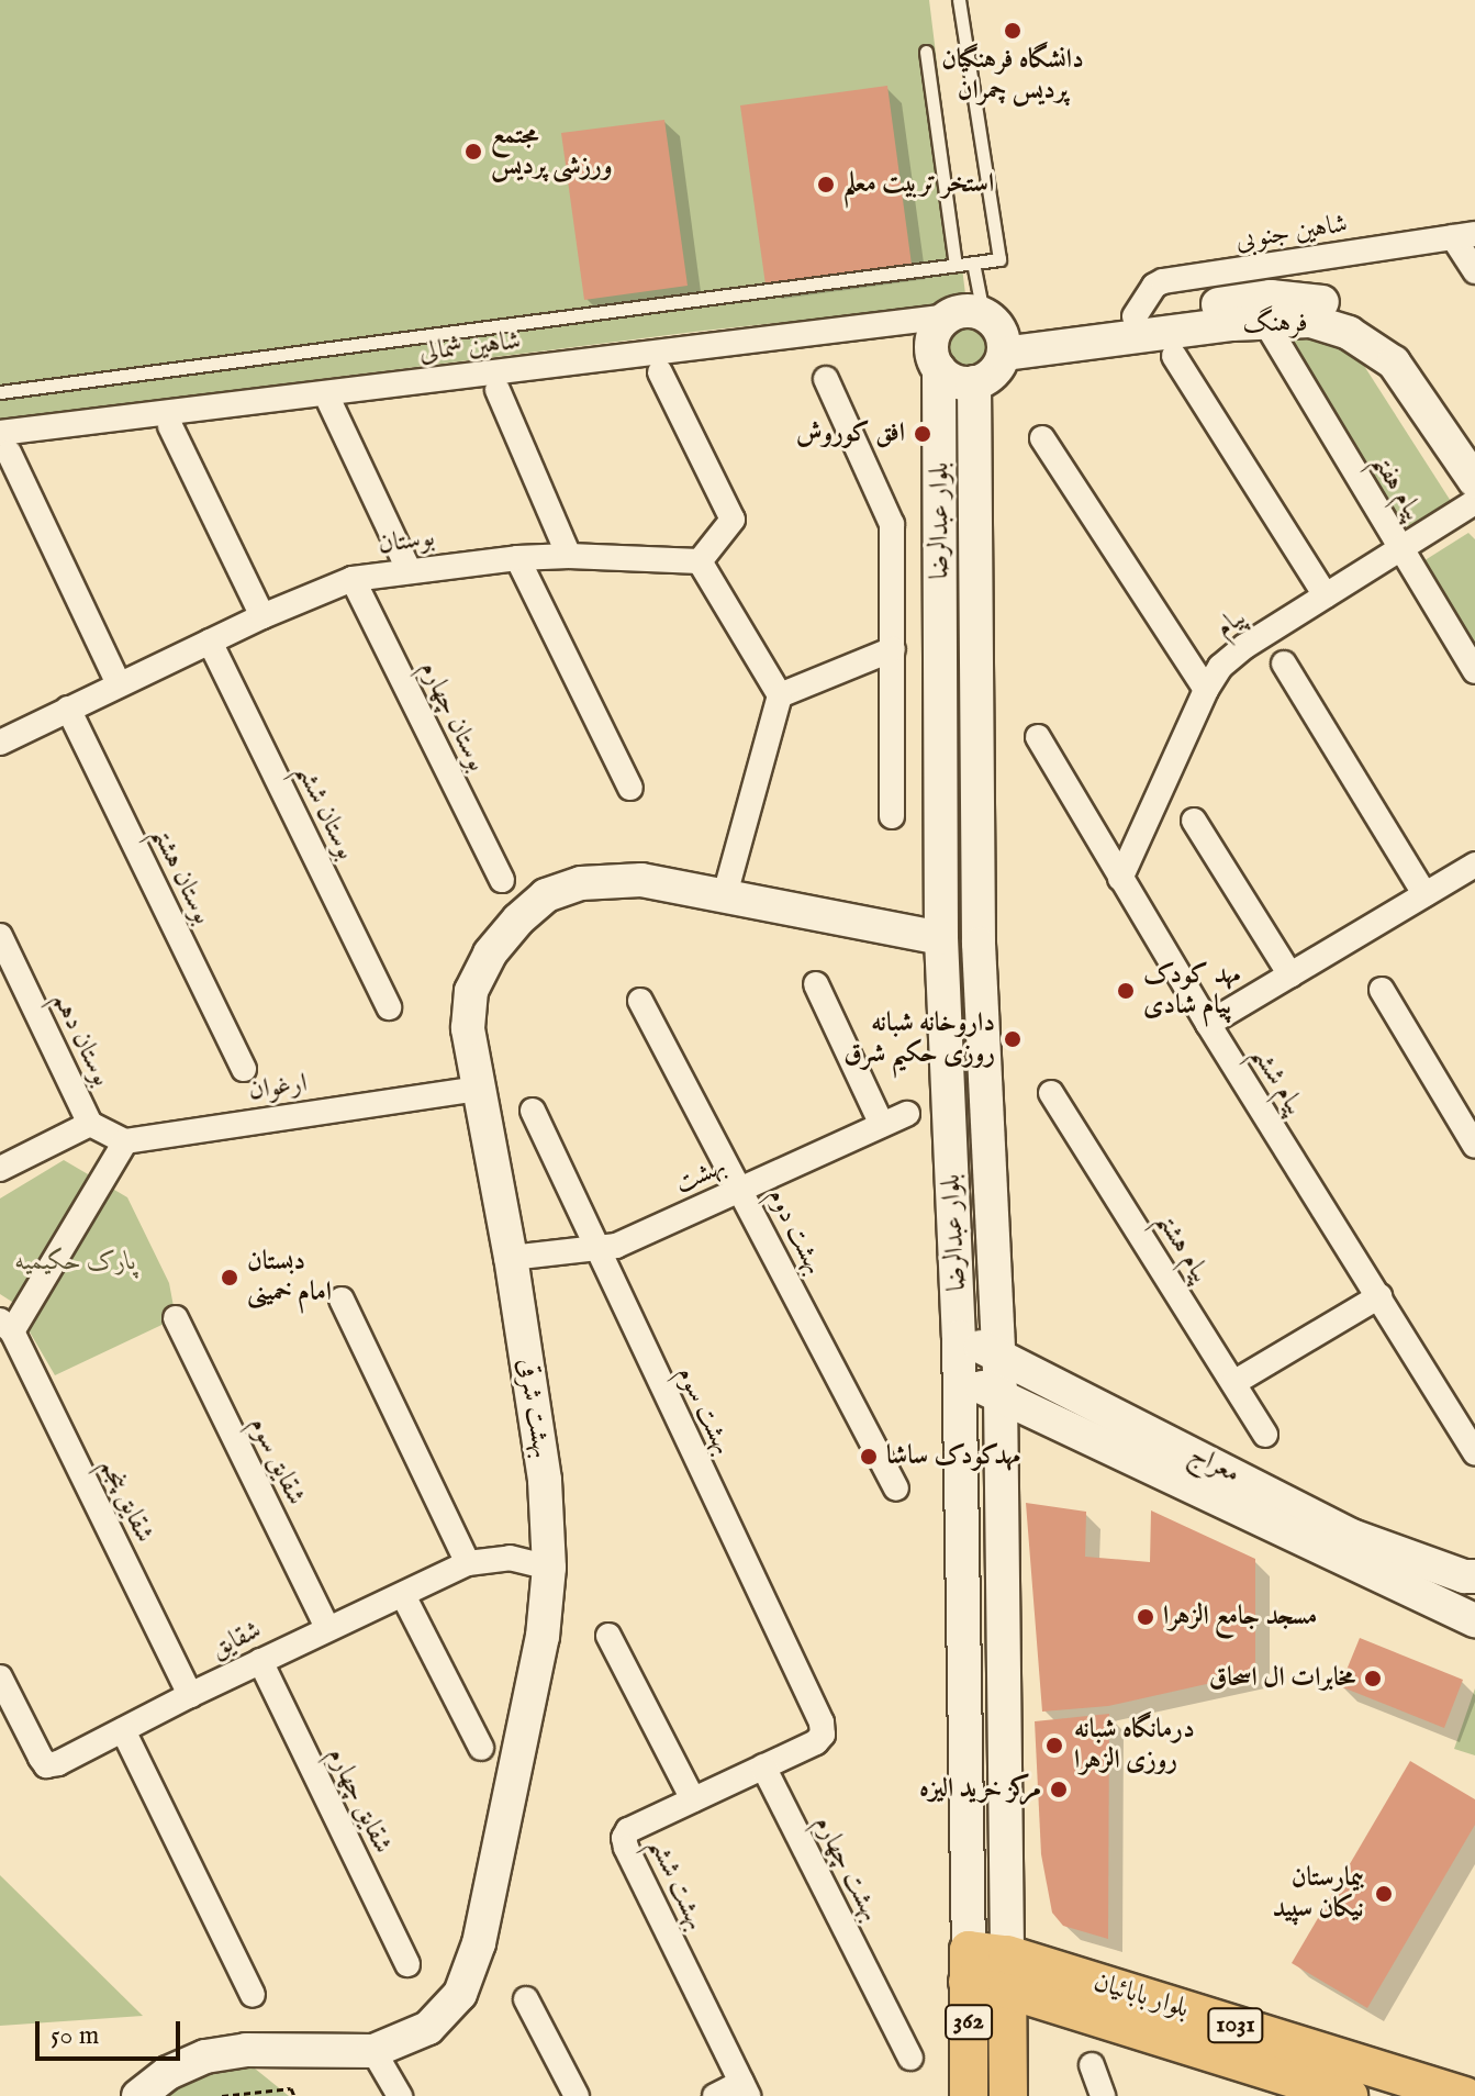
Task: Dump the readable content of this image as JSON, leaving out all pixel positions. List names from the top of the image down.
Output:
{
  "streets": {
    "main road": [
      "فرهنگ",
      "بلوار عبدالرضا",
      "بهشت شرقی",
      "معراج",
      "بلوار بابائیان",
      "362",
      "1031"
    ],
    "street": [
      "شاهین جنوبی",
      "شاهین شمالی",
      "پیام هفتم",
      "بوستان",
      "پیام",
      "بوستان چهارم",
      "بوستان ششم",
      "بوستان هشتم",
      "بوستان دهم",
      "پیام ششم",
      "ارغوان",
      "بهشت",
      "بهشت دوم",
      "پیام هشتم",
      "بهشت سوم",
      "شقایق سوم",
      "شقایق پنجم",
      "شقایق",
      "شقایق چهارم",
      "بهشت چهارم",
      "بهشت ششم"
    ]
  },
  "crossings": [
    ["شاهین جنوبی", "فرهنگ"],
    ["فرهنگ", "شاهین شمالی"],
    ["فرهنگ", "بلوار عبدالرضا"],
    ["شاهین شمالی", "بلوار عبدالرضا"],
    ["پیام هفتم", "پیام"],
    ["بلوار عبدالرضا", "بهشت شرقی"],
    ["بلوار عبدالرضا", "معراج"],
    ["بلوار عبدالرضا", "بلوار بابائیان"],
    ["بوستان", "بوستان چهارم"],
    ["بوستان", "بوستان ششم"],
    ["بوستان", "بوستان هشتم"],
    ["پیام", "پیام ششم"],
    ["ارغوان", "بهشت شرقی"],
    ["بهشت", "بهشت دوم"],
    ["بهشت", "بهشت شرقی"],
    ["بهشت", "بهشت سوم"],
    ["بهشت شرقی", "شقایق"],
    ["بهشت سوم", "بهشت چهارم"],
    ["بهشت سوم", "بهشت ششم"],
    ["شقایق سوم", "شقایق"],
    ["شقایق پنجم", "شقایق"],
    ["شقایق", "شقایق چهارم"],
    ["بهشت چهارم", "بهشت ششم"]
  ],
  "parks": ["پارک حکیمیه"],
  "places": [
    "دانشگاه فرهنگیان پردیس چمران",
    "مجتمع ورزشی پردیس",
    "استخر تربیت معلم",
    "افق کوروش",
    "مهد کودک پیام شادی",
    "داروخانه شبانه روزی حکیم شرق",
    "دبستان امام خمینی",
    "مهدکودک ساشا",
    "مسجد جامع الزهرا",
    "مخابرات ال اسحاق",
    "درمانگاه شبانه روزی الزهرا",
    "مرکز خرید الیزه",
    "بیمارستان نیکان سپید"
  ],
  "scale_bar": "50 m"
}
